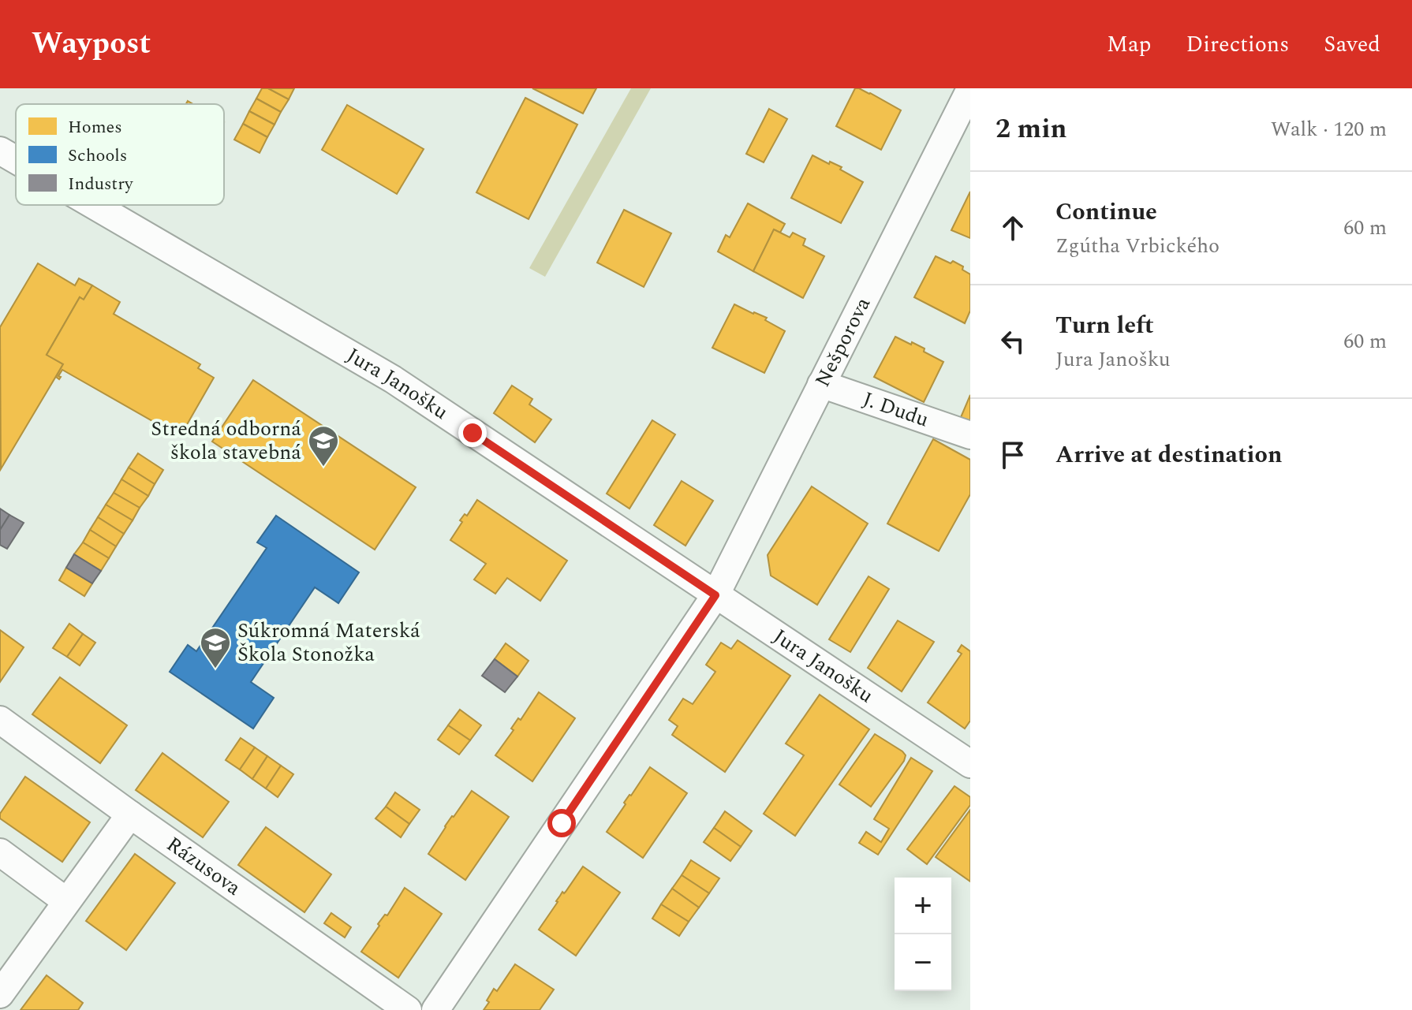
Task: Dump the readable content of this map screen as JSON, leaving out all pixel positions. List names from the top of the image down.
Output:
{
  "streets": {
    "street": [
      "Nešporova",
      "Jura Janošku",
      "J. Dudu",
      "Rázusova"
    ]
  },
  "crossings": [
    ["Nešporova", "Jura Janošku"],
    ["Nešporova", "J. Dudu"]
  ],
  "places": {
    "school or university": ["Stredná odborná škola stavebná", "Súkromná Materská Škola Stonožka"]
  },
  "legend": ["Homes", "Schools", "Industry"],
  "page": {
    "header": "Waypost",
    "nav": ["Map", "Directions", "Saved"],
    "heading": ["2 min", "Walk · 120 m"],
    "list": [
      ["Continue", "Zgútha Vrbického", "60 m"],
      ["Turn left", "Jura Janošku", "60 m"],
      "Arrive at destination"
    ],
    "map_buttons": ["+", "−"]
  }
}
